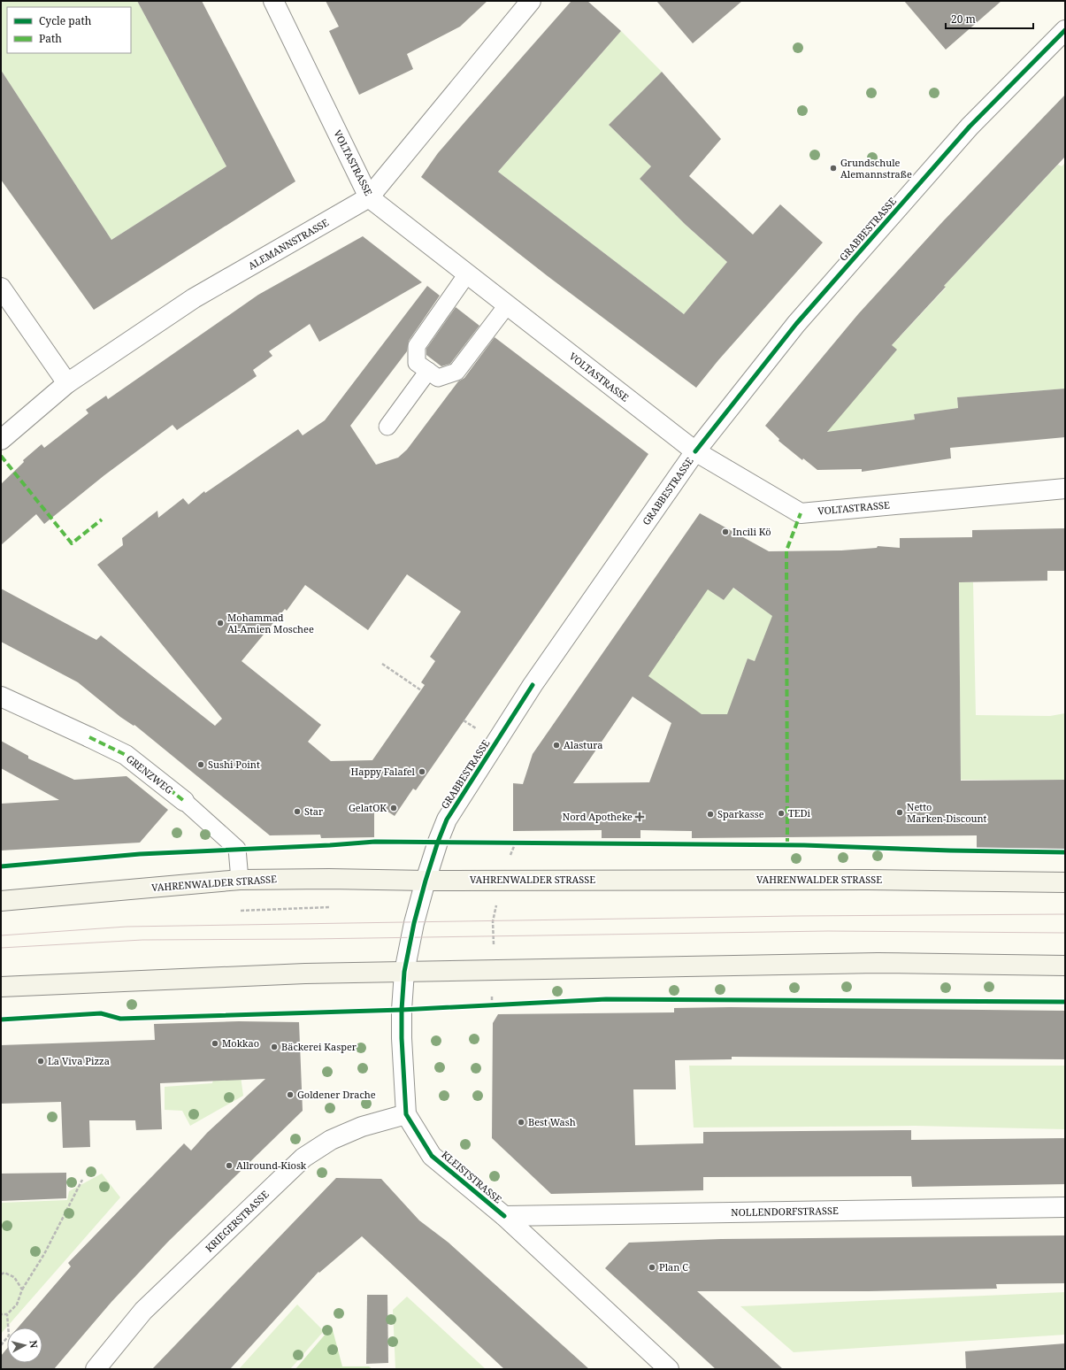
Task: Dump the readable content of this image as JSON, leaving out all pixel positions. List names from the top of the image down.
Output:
{
  "streets": {
    "main road": ["VAHRENWALDER STRASSE"],
    "street": [
      "VOLTASTRASSE",
      "GRABBESTRASSE",
      "ALEMANNSTRASSE",
      "GRENZWEG",
      "KLEISTSTRASSE",
      "NOLLENDORFSTRASSE",
      "KRIEGERSTRASSE"
    ]
  },
  "crossings": [
    ["VOLTASTRASSE", "GRABBESTRASSE"],
    ["VOLTASTRASSE", "ALEMANNSTRASSE"],
    ["GRABBESTRASSE", "VAHRENWALDER STRASSE"],
    ["GRABBESTRASSE", "KLEISTSTRASSE"],
    ["GRABBESTRASSE", "KRIEGERSTRASSE"],
    ["GRENZWEG", "VAHRENWALDER STRASSE"],
    ["KLEISTSTRASSE", "NOLLENDORFSTRASSE"],
    ["KLEISTSTRASSE", "KRIEGERSTRASSE"]
  ],
  "places": {
    "other": [
      "Grundschule Alemannstraße",
      "Incili Kö",
      "Mohammad Al-Amien Moschee",
      "Alastura",
      "Sushi Point",
      "Happy Falafel",
      "GelatOK",
      "Star",
      "Netto Marken-Discount",
      "TEDi",
      "Sparkasse",
      "Mokkao",
      "Bäckerei Kasper",
      "La Viva Pizza",
      "Goldener Drache",
      "Best Wash",
      "Allround-Kiosk",
      "Plan C"
    ],
    "health": ["Nord Apotheke"]
  },
  "legend": ["Cycle path", "Path"],
  "scale_bar": "20 m",
  "north": "right"
}
